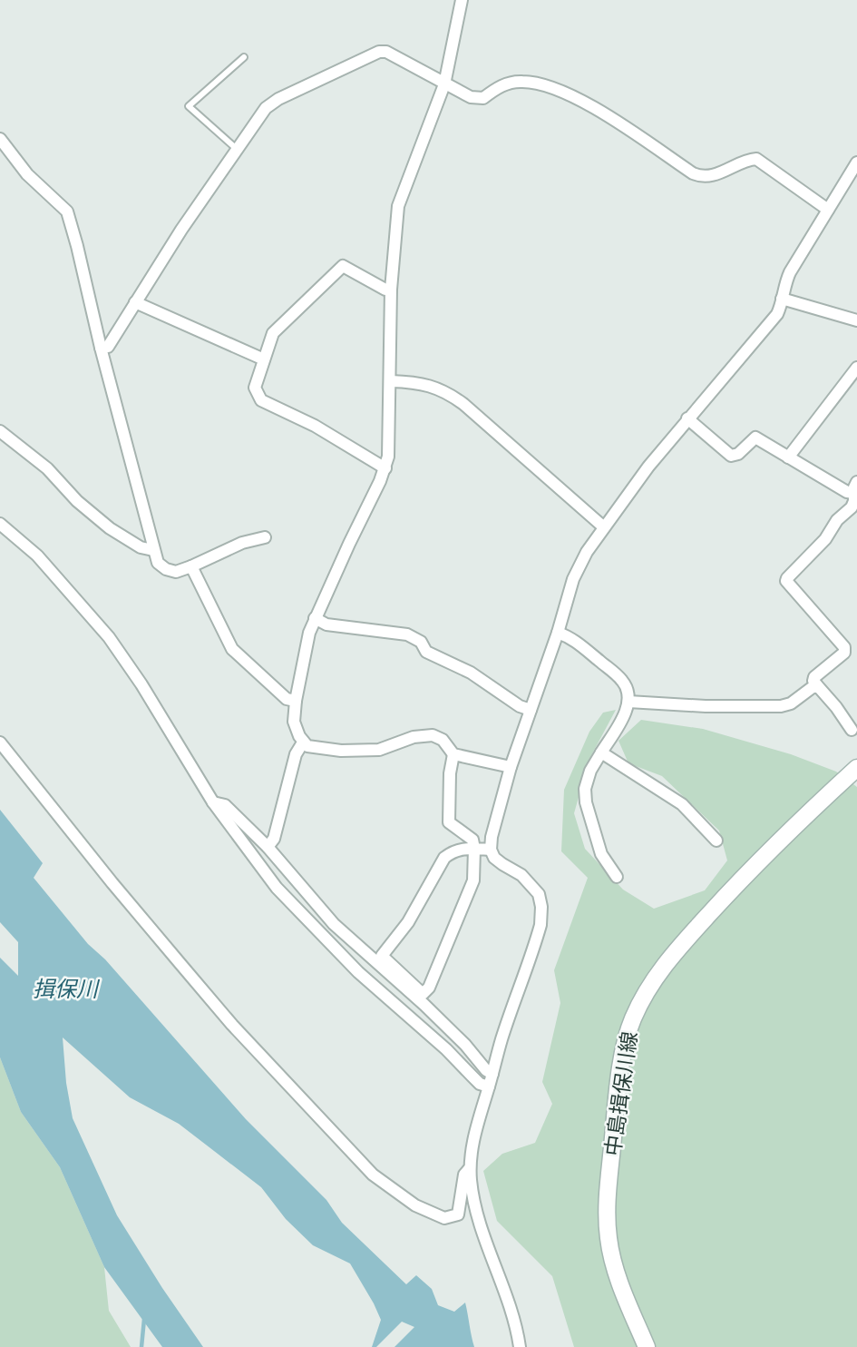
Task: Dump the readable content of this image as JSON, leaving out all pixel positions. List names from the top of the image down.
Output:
{
  "streets": {
    "main road": ["中島揖保川線"]
  },
  "water": ["揖保川"]
}
